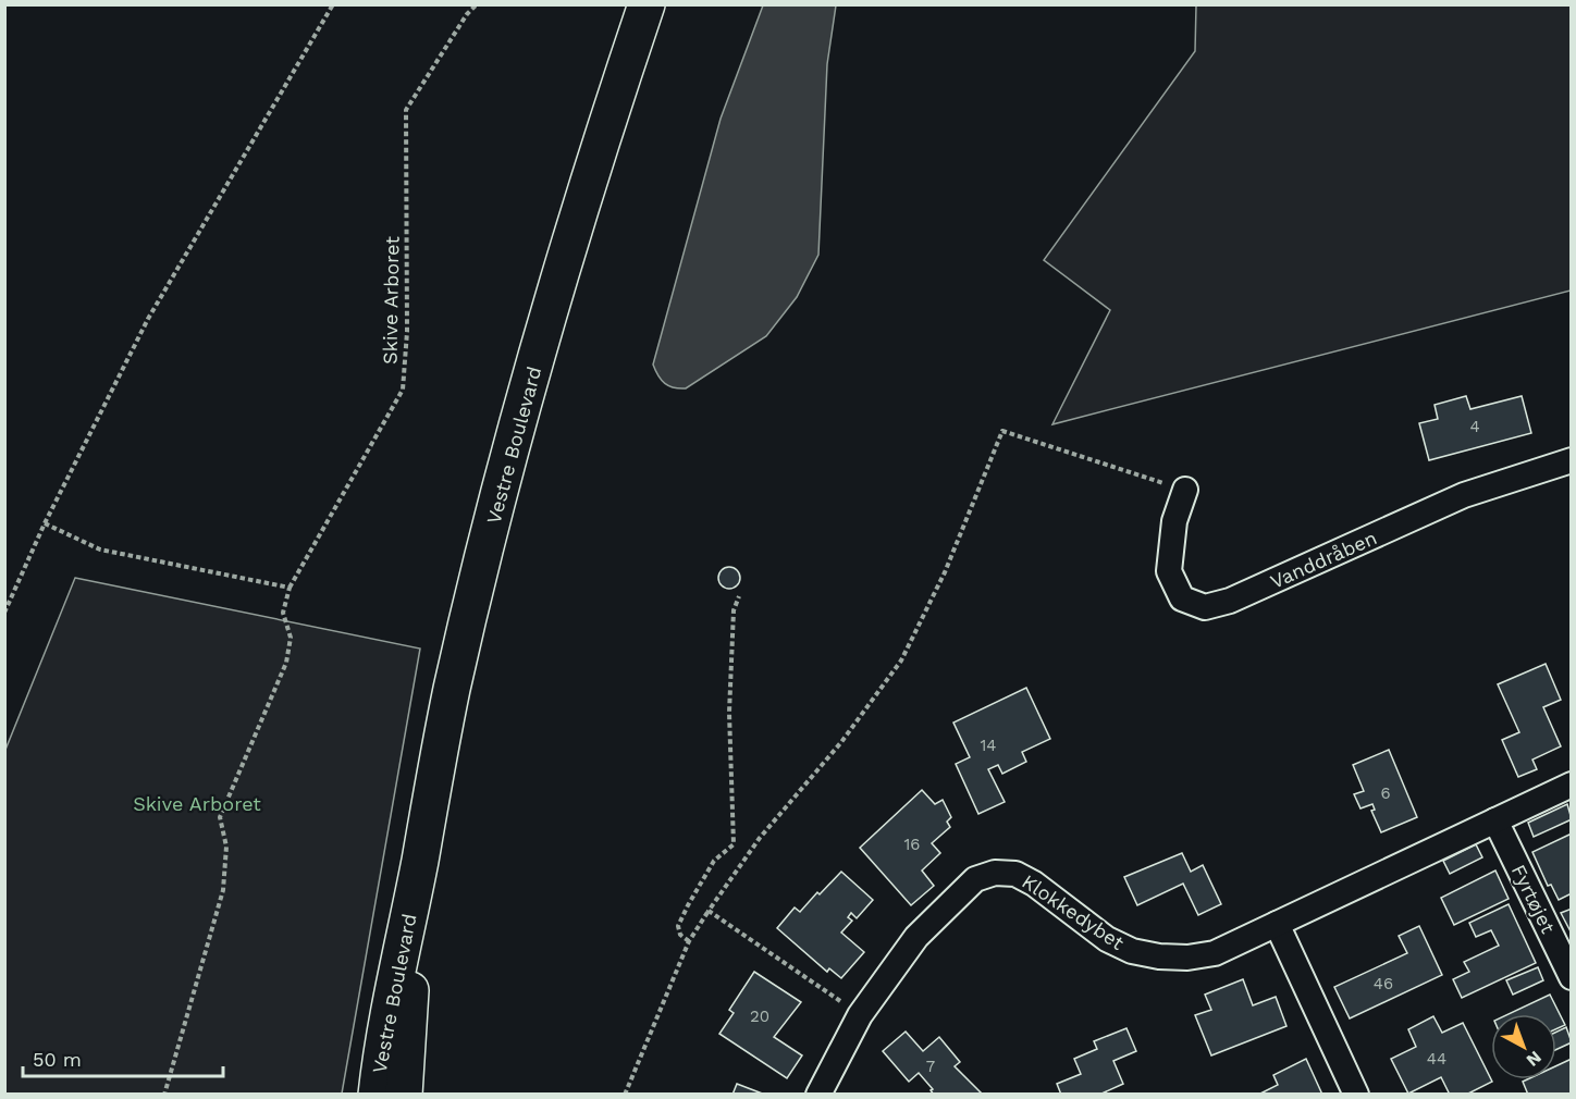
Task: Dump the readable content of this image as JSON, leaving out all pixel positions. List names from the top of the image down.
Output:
{
  "streets": {
    "main road": ["Vestre Boulevard"],
    "street": ["Vanddråben", "Fyrtøjet", "Klokkedybet"],
    "path": ["Skive Arboret"]
  },
  "crossings": [
    ["Fyrtøjet", "Klokkedybet"]
  ],
  "parks": ["Skive Arboret"],
  "house_numbers": [
    "4",
    "14",
    "6",
    "16",
    "46",
    "20",
    "44",
    "7"
  ],
  "scale_bar": "50 m",
  "north": "bottom right"
}
